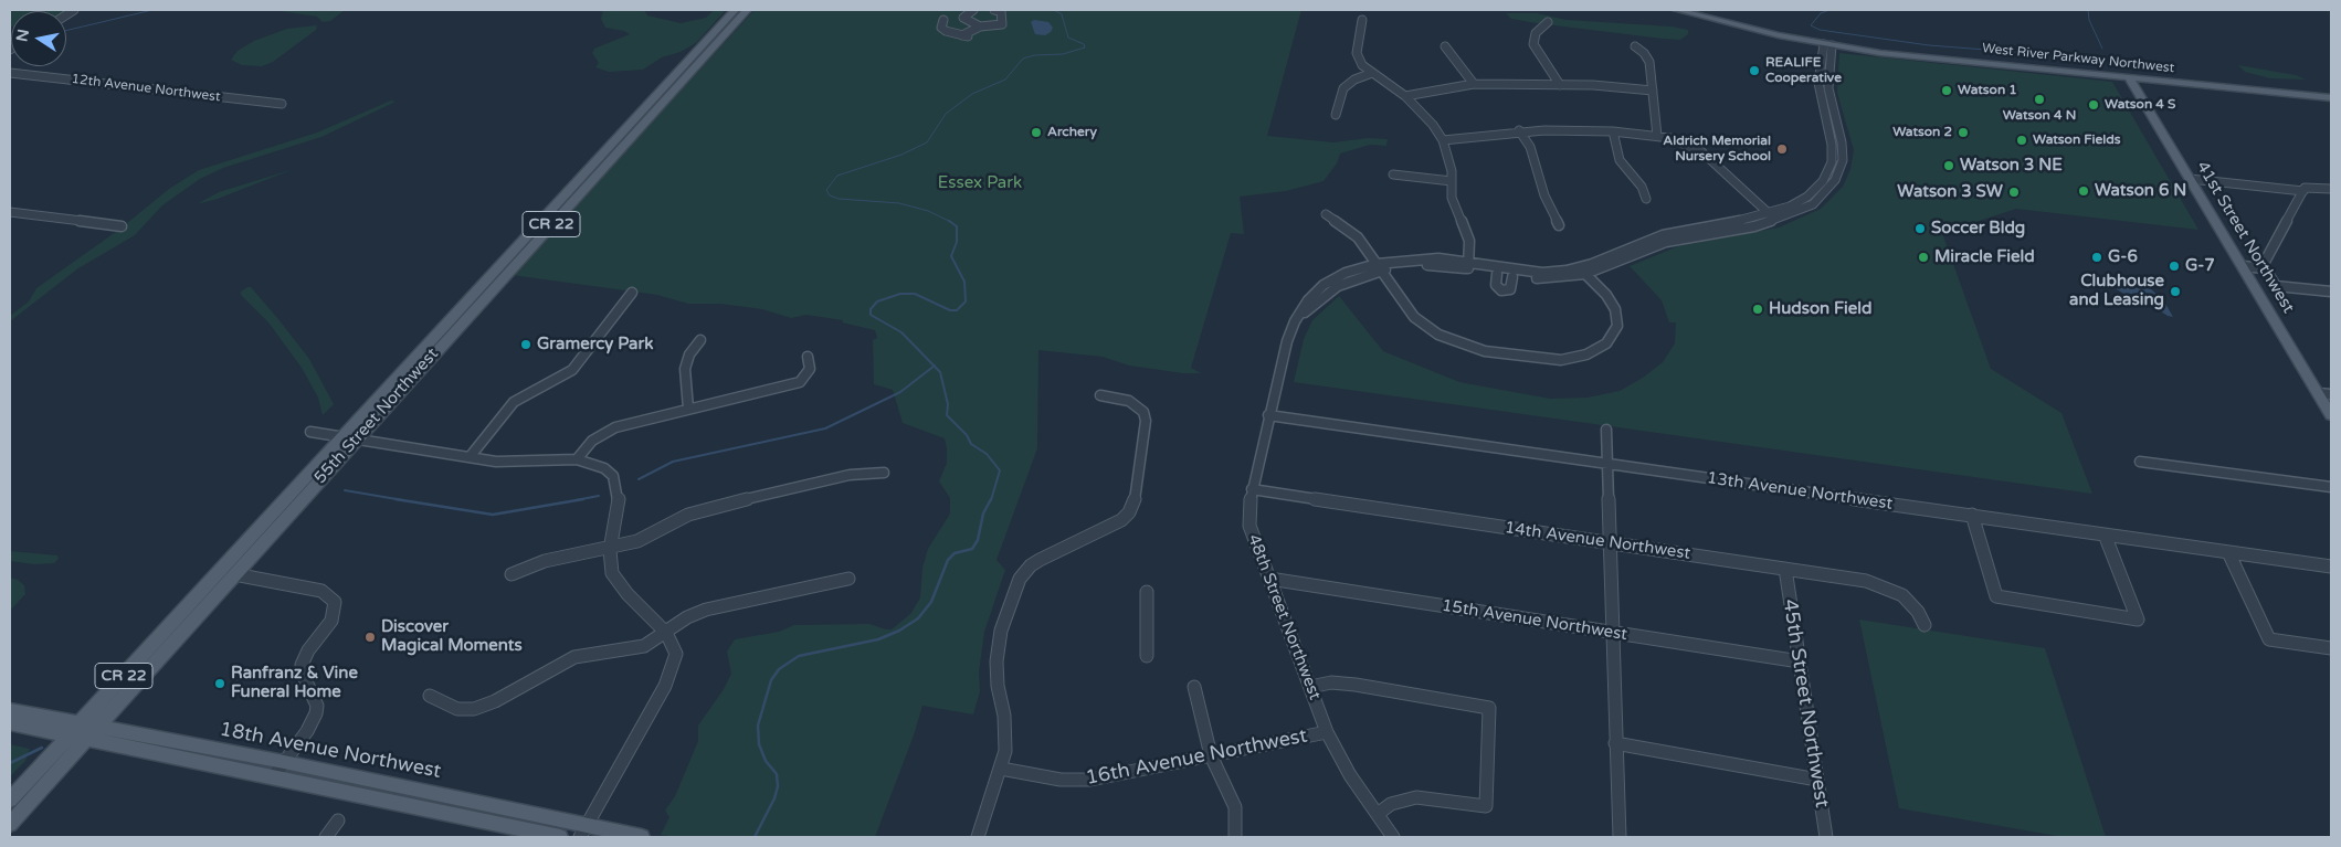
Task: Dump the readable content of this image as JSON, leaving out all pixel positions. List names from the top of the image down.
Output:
{
  "streets": {
    "main road": [
      "West River Parkway Northwest",
      "CR 22",
      "41st Street Northwest",
      "55th Street Northwest",
      "18th Avenue Northwest"
    ],
    "street": [
      "12th Avenue Northwest",
      "13th Avenue Northwest",
      "14th Avenue Northwest",
      "48th Street Northwest",
      "15th Avenue Northwest",
      "45th Street Northwest",
      "16th Avenue Northwest"
    ]
  },
  "crossings": [
    ["West River Parkway Northwest", "41st Street Northwest"],
    ["55th Street Northwest", "18th Avenue Northwest"],
    ["13th Avenue Northwest", "48th Street Northwest"],
    ["14th Avenue Northwest", "48th Street Northwest"],
    ["14th Avenue Northwest", "45th Street Northwest"],
    ["48th Street Northwest", "15th Avenue Northwest"],
    ["48th Street Northwest", "16th Avenue Northwest"],
    ["15th Avenue Northwest", "45th Street Northwest"]
  ],
  "parks": ["Essex Park"],
  "places": [
    "REALIFE Cooperative",
    "Watson 1",
    "Watson 4 N",
    "Watson 4 S",
    "Archery",
    "Watson 2",
    "Watson Fields",
    "Aldrich Memorial Nursery School",
    "Watson 3 NE",
    "Watson 6 N",
    "Watson 3 SW",
    "Soccer Bldg",
    "Miracle Field",
    "G-6",
    "G-7",
    "Clubhouse and Leasing",
    "Hudson Field",
    "Gramercy Park",
    "Discover Magical Moments",
    "Ranfranz & Vine Funeral Home"
  ],
  "north": "left"
}
